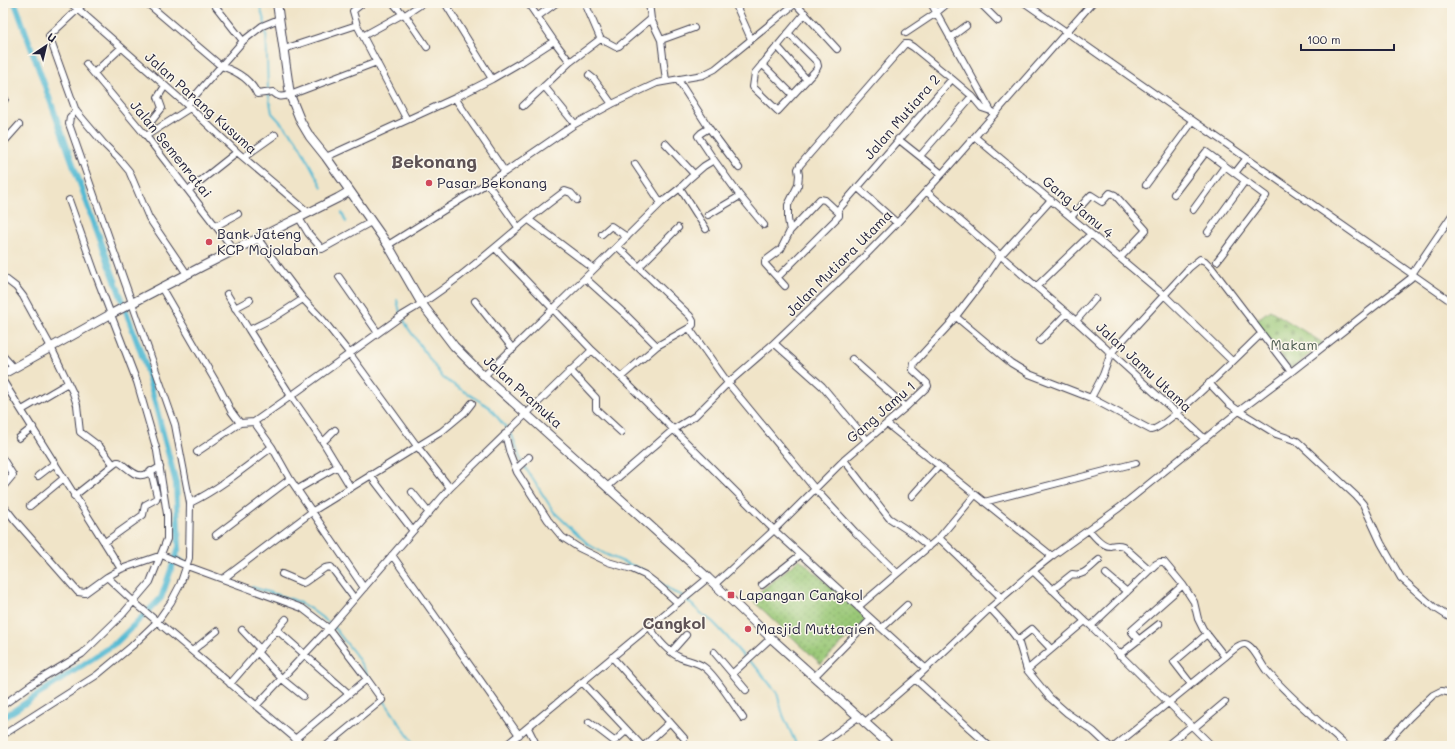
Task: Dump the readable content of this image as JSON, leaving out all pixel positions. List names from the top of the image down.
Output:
{
  "streets": {
    "main road": ["Jalan Pramuka"],
    "street": [
      "Jalan Parang Kusuma",
      "Jalan Mutiara 2",
      "Jalan Semenratai",
      "Gang Jamu 4",
      "Jalan Mutiara Utama",
      "Jalan Jamu Utama",
      "Gang Jamu 1"
    ]
  },
  "crossings": [
    ["Jalan Mutiara 2", "Jalan Mutiara Utama"],
    ["Gang Jamu 4", "Jalan Mutiara Utama"],
    ["Gang Jamu 4", "Gang Jamu 1"],
    ["Jalan Mutiara Utama", "Jalan Jamu Utama"],
    ["Jalan Mutiara Utama", "Jalan Pramuka"],
    ["Jalan Jamu Utama", "Gang Jamu 1"],
    ["Jalan Pramuka", "Gang Jamu 1"]
  ],
  "districts": ["Bekonang", "Cangkol"],
  "parks": ["Makam"],
  "places": {
    "other": ["Pasar Bekonang", "Bank Jateng KCP Mojolaban", "Masjid Muttaqien"],
    "transit": ["Lapangan Cangkol"]
  },
  "scale_bar": "100 m",
  "north": "top right"
}
